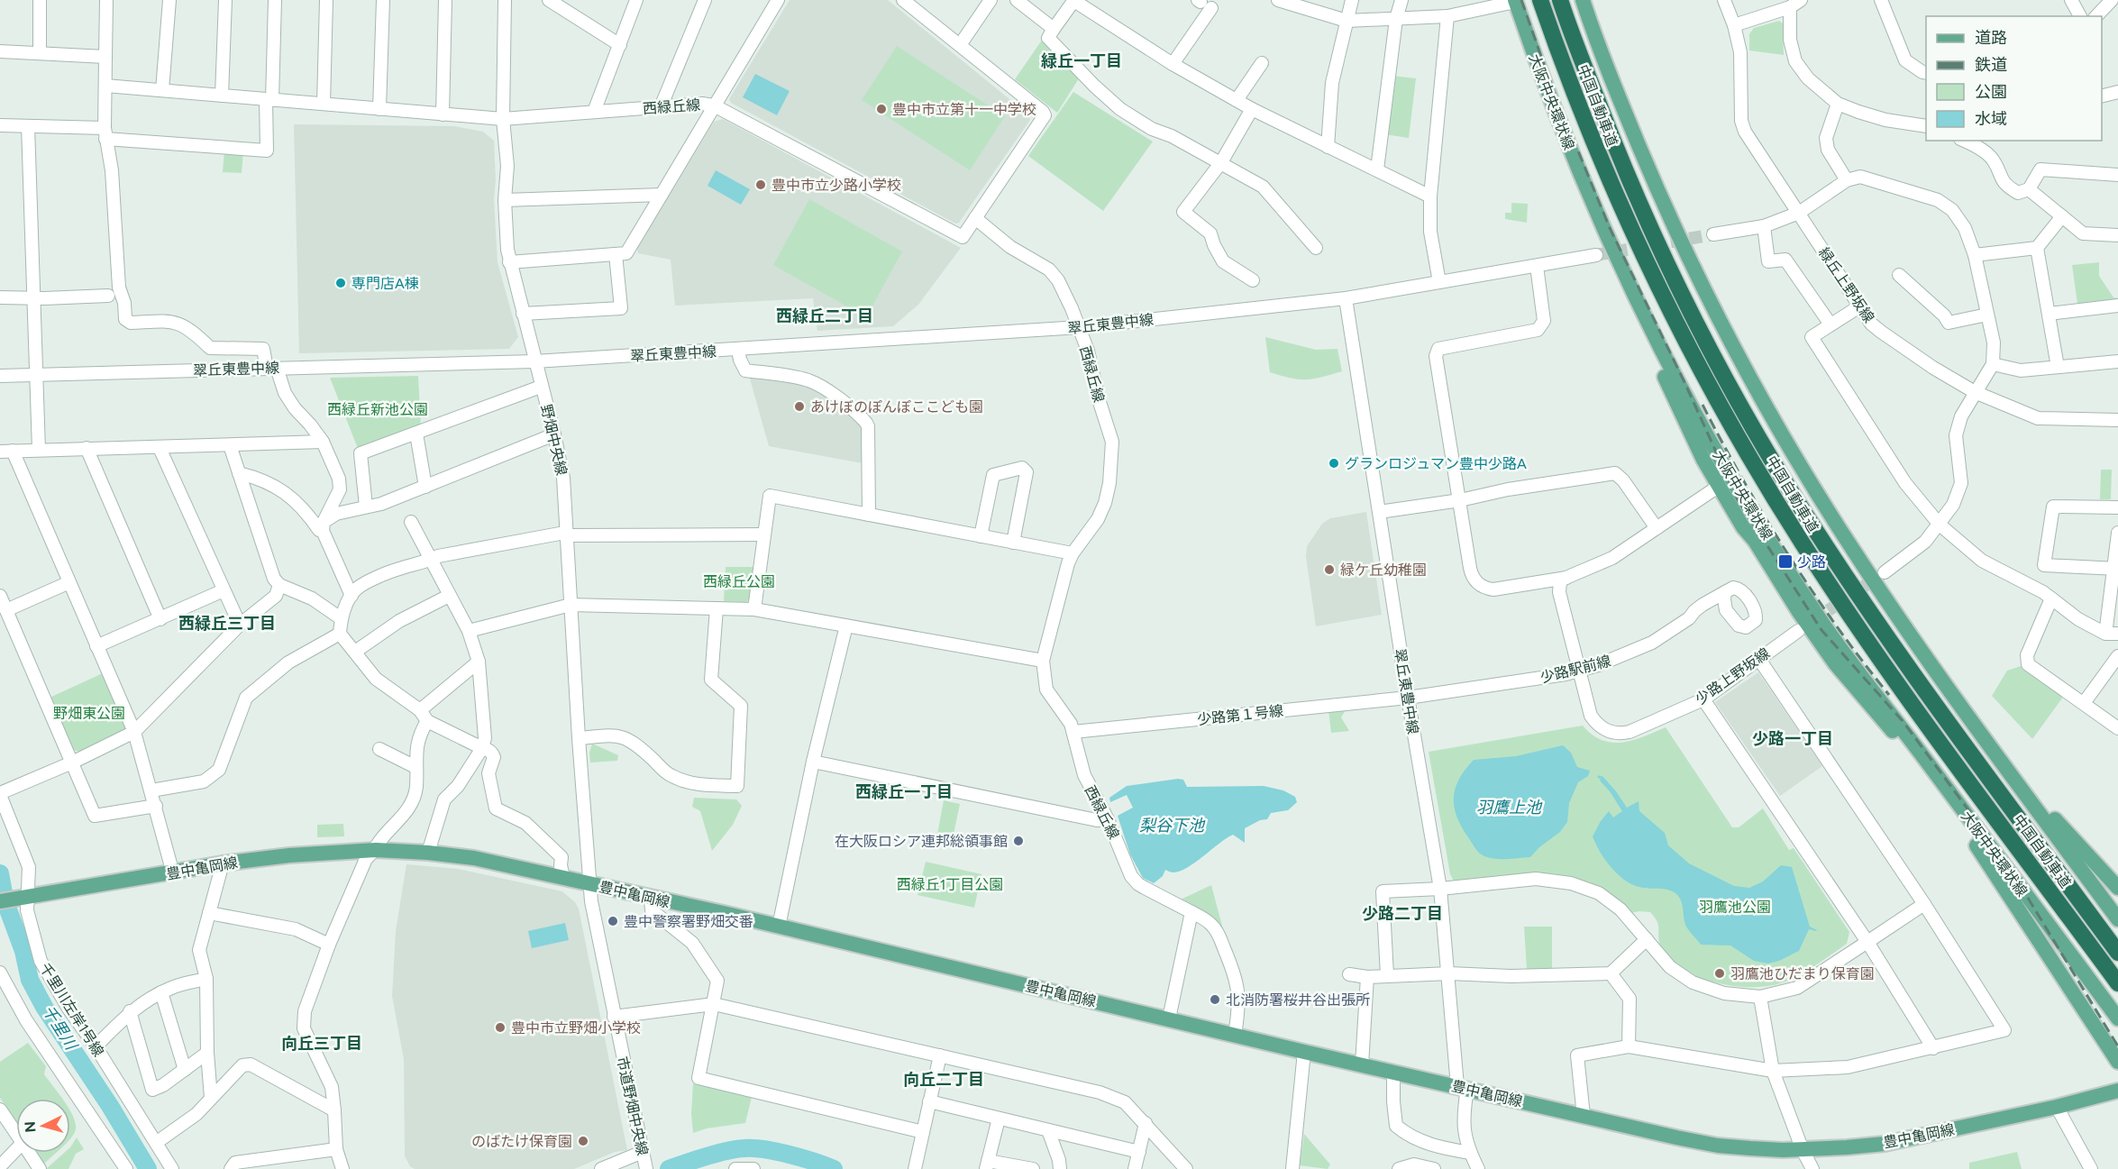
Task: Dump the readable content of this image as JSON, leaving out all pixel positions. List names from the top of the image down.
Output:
{
  "streets": {
    "highway": ["中国自動車道"],
    "main road": ["大阪中央環状線", "豊中亀岡線"],
    "street": [
      "西緑丘線",
      "緑丘上野坂線",
      "翠丘東豊中線",
      "野畑中央線",
      "少路駅前線",
      "少路上野坂線",
      "少路第１号線",
      "千里川左岸1号線",
      "市道野畑中央線"
    ]
  },
  "crossings": [
    ["西緑丘線", "翠丘東豊中線"],
    ["西緑丘線", "野畑中央線"],
    ["西緑丘線", "少路第１号線"],
    ["西緑丘線", "豊中亀岡線"],
    ["翠丘東豊中線", "野畑中央線"],
    ["翠丘東豊中線", "少路駅前線"],
    ["翠丘東豊中線", "少路第１号線"],
    ["翠丘東豊中線", "豊中亀岡線"],
    ["野畑中央線", "豊中亀岡線"],
    ["野畑中央線", "市道野畑中央線"],
    ["少路駅前線", "少路上野坂線"],
    ["少路駅前線", "少路第１号線"],
    ["豊中亀岡線", "千里川左岸1号線"],
    ["豊中亀岡線", "市道野畑中央線"]
  ],
  "districts": [
    "緑丘一丁目",
    "西緑丘二丁目",
    "西緑丘三丁目",
    "少路一丁目",
    "西緑丘一丁目",
    "少路二丁目",
    "向丘三丁目",
    "向丘二丁目"
  ],
  "water": ["羽鷹上池", "梨谷下池", "千里川"],
  "parks": [
    "西緑丘新池公園",
    "西緑丘公園",
    "野畑東公園",
    "西緑丘1丁目公園",
    "羽鷹池公園"
  ],
  "places": {
    "other": [
      "豊中市立第十一中学校",
      "豊中市立少路小学校",
      "専門店A棟",
      "あけぼのぽんぽここども園",
      "グランロジュマン豊中少路A",
      "緑ケ丘幼稚園",
      "在大阪ロシア連邦総領事館",
      "豊中警察署野畑交番",
      "羽鷹池ひだまり保育園",
      "北消防署桜井谷出張所",
      "豊中市立野畑小学校",
      "のばたけ保育園"
    ],
    "transit": ["少路"]
  },
  "legend": [
    "道路",
    "鉄道",
    "公園",
    "水域"
  ],
  "north": "left"
}
